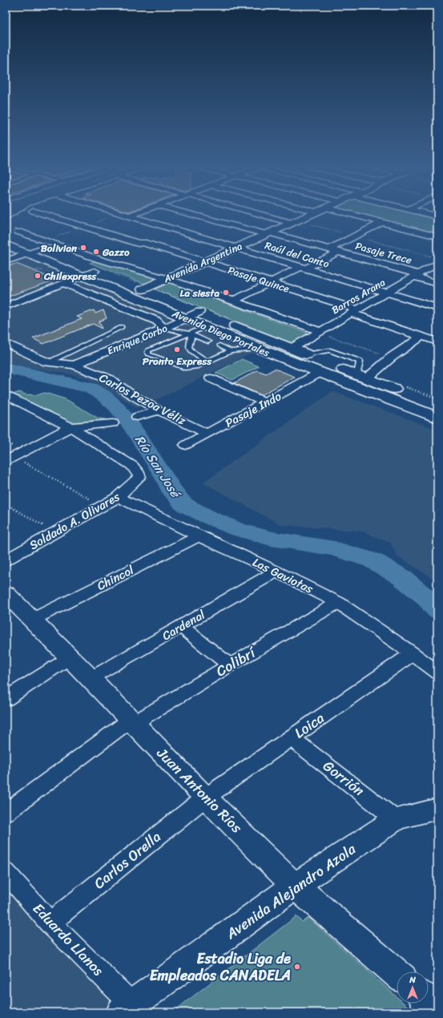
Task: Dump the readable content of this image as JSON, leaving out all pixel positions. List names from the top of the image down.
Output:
{
  "streets": {
    "main road": ["Avenida Diego Portales", "Juan Antonio Ríos", "Avenida Alejandro Azola"],
    "street": [
      "Pasaje Trece",
      "Raúl del Canto",
      "Avenida Argentina",
      "Pasaje Quince",
      "Barros Arana",
      "Enrique Corbo",
      "Carlos Pezoa Véliz",
      "Pasaje Indo",
      "Soldado A. Olivares",
      "Las Gaviotas",
      "Chincol",
      "Cardenal",
      "Colibrí",
      "Loica",
      "Gorrión",
      "Carlos Orella",
      "Eduardo Llanos"
    ]
  },
  "crossings": [
    ["Pasaje Trece", "Avenida Argentina"],
    ["Pasaje Trece", "Barros Arana"],
    ["Raúl del Canto", "Avenida Argentina"],
    ["Raúl del Canto", "Barros Arana"],
    ["Avenida Argentina", "Pasaje Quince"],
    ["Avenida Argentina", "Avenida Diego Portales"],
    ["Pasaje Quince", "Barros Arana"],
    ["Barros Arana", "Avenida Diego Portales"],
    ["Avenida Diego Portales", "Enrique Corbo"],
    ["Avenida Diego Portales", "Pasaje Indo"],
    ["Enrique Corbo", "Carlos Pezoa Véliz"],
    ["Carlos Pezoa Véliz", "Pasaje Indo"],
    ["Soldado A. Olivares", "Las Gaviotas"],
    ["Las Gaviotas", "Chincol"],
    ["Las Gaviotas", "Cardenal"],
    ["Las Gaviotas", "Colibrí"],
    ["Las Gaviotas", "Loica"],
    ["Chincol", "Juan Antonio Ríos"],
    ["Cardenal", "Juan Antonio Ríos"],
    ["Colibrí", "Juan Antonio Ríos"],
    ["Loica", "Gorrión"],
    ["Loica", "Juan Antonio Ríos"],
    ["Loica", "Carlos Orella"],
    ["Gorrión", "Avenida Alejandro Azola"],
    ["Juan Antonio Ríos", "Carlos Orella"],
    ["Juan Antonio Ríos", "Avenida Alejandro Azola"],
    ["Carlos Orella", "Eduardo Llanos"],
    ["Avenida Alejandro Azola", "Eduardo Llanos"]
  ],
  "water": ["Río San José"],
  "places": [
    "Bolivian",
    "Gazzo",
    "Chilexpress",
    "La siesta",
    "Pronto Express",
    "Estadio Liga de Empleados CANADELA"
  ],
  "north": "top"
}
